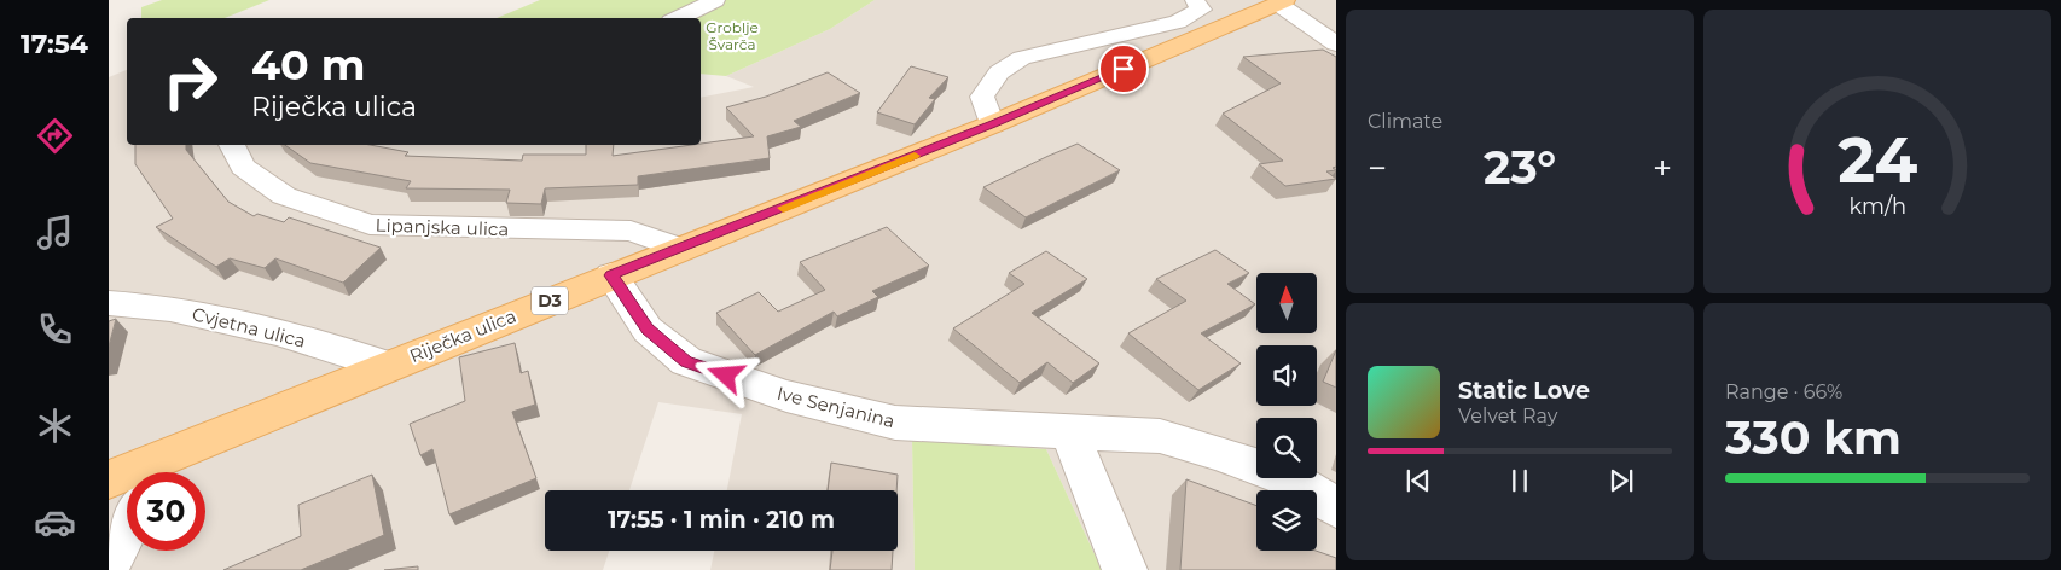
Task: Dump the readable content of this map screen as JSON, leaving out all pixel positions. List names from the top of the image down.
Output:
{
  "streets": {
    "main road": ["D3", "Riječka ulica"],
    "street": ["Lipanjska ulica", "Cvjetna ulica", "Ive Senjanina"]
  },
  "crossings": [
    ["Lipanjska ulica", "Riječka ulica"],
    ["Cvjetna ulica", "Riječka ulica"],
    ["Riječka ulica", "Ive Senjanina"]
  ],
  "parks": ["Groblje Švarča"],
  "north": "top",
  "page": {
    "tabs": "17:54",
    "tile": [
      "Climate",
      ["Range · 66%", "330 km"]
    ],
    "turn": ["40 m", "Riječka ulica"],
    "heat": ["−", "23°", "+"],
    "song": ["Static Love", "Velvet Ray"],
    "limit": "30",
    "trip": "17:55 · 1 min · 210 m",
    "gauge": ["24", "km/h"]
  }
}
